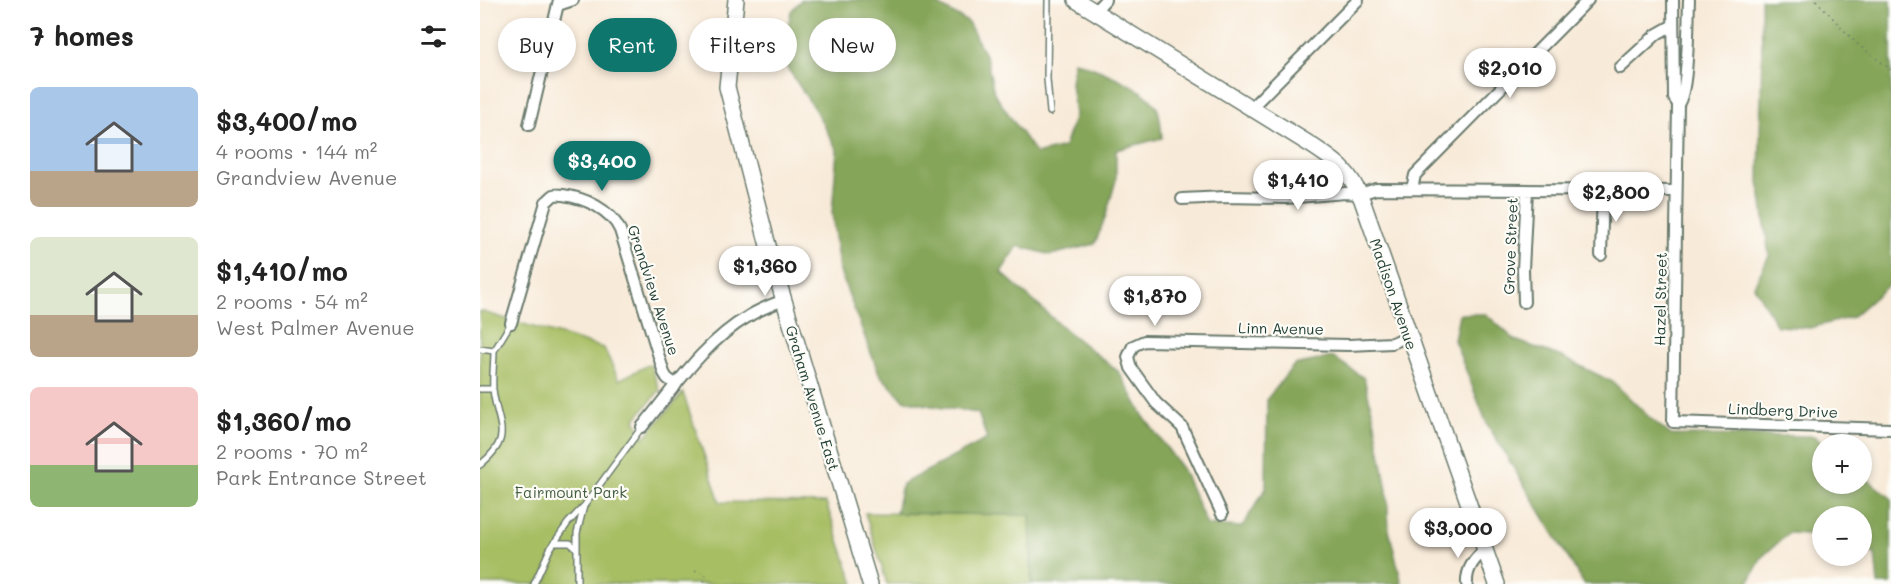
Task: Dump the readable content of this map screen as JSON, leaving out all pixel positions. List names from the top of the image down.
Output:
{
  "streets": {
    "main road": ["Madison Avenue", "Graham Avenue East"],
    "street": [
      "Grove Street",
      "Grandview Avenue",
      "Hazel Street",
      "Linn Avenue",
      "Lindberg Drive"
    ]
  },
  "crossings": [
    ["Madison Avenue", "Linn Avenue"],
    ["Hazel Street", "Lindberg Drive"]
  ],
  "parks": ["Fairmount Park"],
  "page": {
    "heading": "7 homes",
    "chip": [
      "Buy",
      "Rent",
      "Filters",
      "New"
    ],
    "price": [
      "$2,010",
      "$3,400",
      "$1,410",
      "$2,800",
      "$1,360",
      "$1,870",
      "$3,000"
    ],
    "list": [
      {
        "name": "$3,400/mo",
        "note": "4 rooms · 144 m² · Grandview Avenue"
      },
      {
        "name": "$1,410/mo",
        "note": "2 rooms · 54 m² · West Palmer Avenue"
      },
      {
        "name": "$1,360/mo",
        "note": "2 rooms · 70 m² · Park Entrance Street"
      }
    ],
    "map_buttons": ["+", "−"]
  }
}
